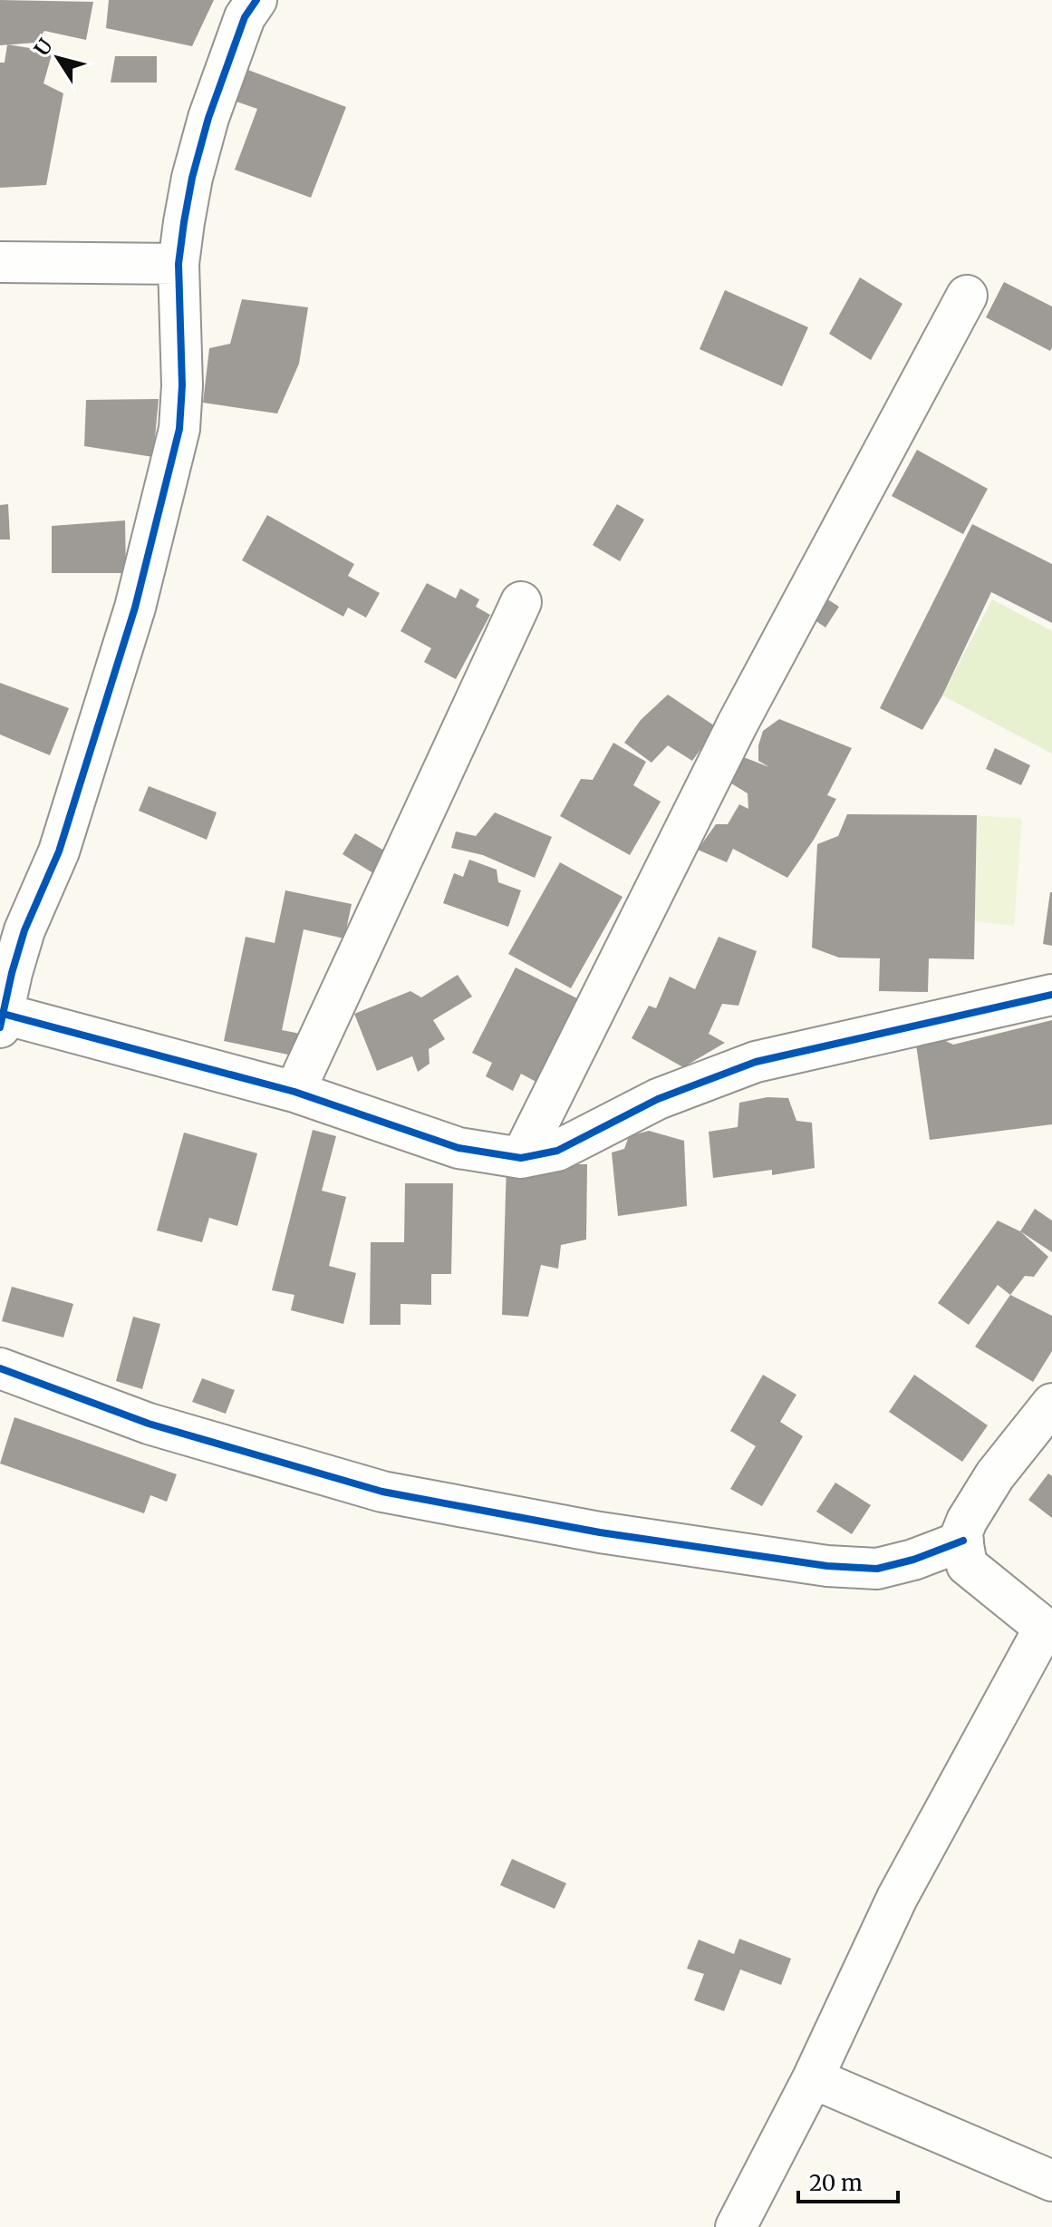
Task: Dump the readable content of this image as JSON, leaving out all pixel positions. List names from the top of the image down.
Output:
{
  "scale_bar": "20 m",
  "north": "top left"
}
